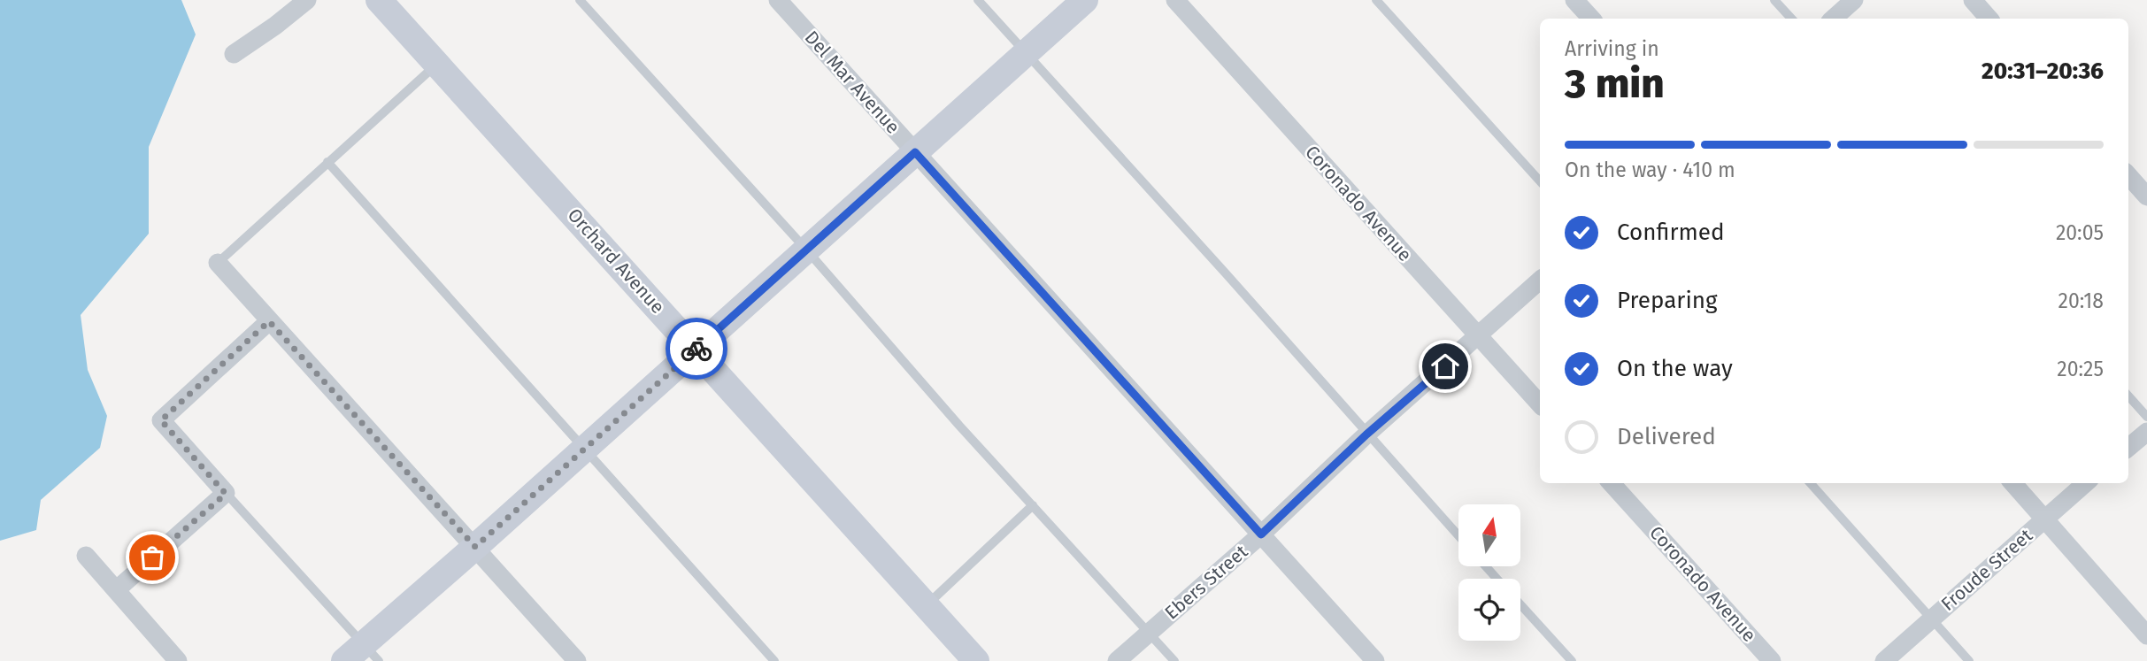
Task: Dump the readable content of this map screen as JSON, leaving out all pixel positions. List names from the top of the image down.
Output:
{
  "streets": {
    "main road": ["Orchard Avenue"],
    "street": [
      "Del Mar Avenue",
      "Coronado Avenue",
      "Froude Street",
      "Ebers Street"
    ]
  },
  "crossings": [
    ["Del Mar Avenue", "Ebers Street"],
    ["Coronado Avenue", "Ebers Street"]
  ],
  "north": "top",
  "page": {
    "heading": ["3 min", "Arriving in", "20:31–20:36"],
    "bar": "On the way · 410 m",
    "list": [
      ["Confirmed", "20:05"],
      ["Preparing", "20:18"],
      ["On the way", "20:25"],
      "Delivered"
    ]
  }
}
